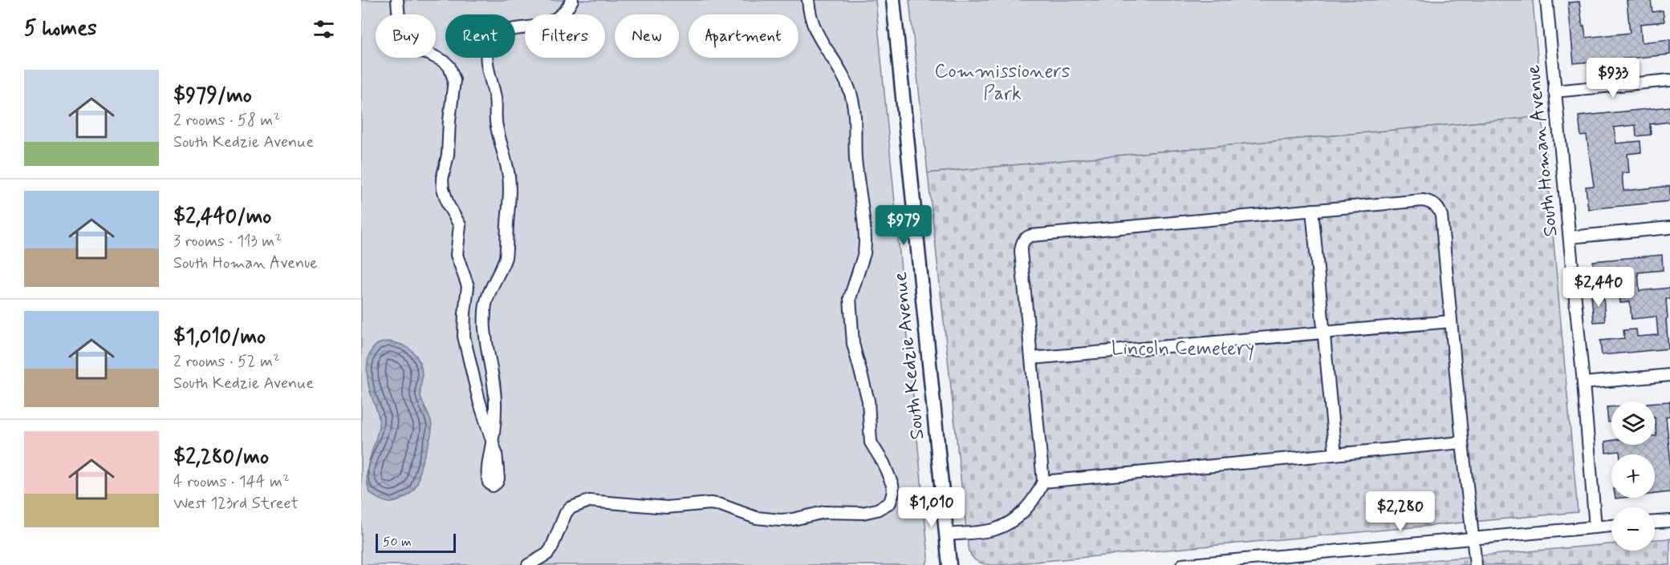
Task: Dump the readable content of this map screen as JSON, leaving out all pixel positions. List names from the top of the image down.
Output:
{
  "streets": {
    "main road": ["South Kedzie Avenue"],
    "street": ["South Homan Avenue"]
  },
  "parks": ["Commissioners Park", "Lincoln Cemetery"],
  "scale_bar": "50 m",
  "page": {
    "heading": "5 homes",
    "chip": [
      "Buy",
      "Rent",
      "Filters",
      "New",
      "Apartment"
    ],
    "list": [
      {
        "name": "$979/mo",
        "note": "2 rooms · 58 m² · South Kedzie Avenue"
      },
      {
        "name": "$2,440/mo",
        "note": "3 rooms · 113 m² · South Homan Avenue"
      },
      {
        "name": "$1,010/mo",
        "note": "2 rooms · 52 m² · South Kedzie Avenue"
      },
      {
        "name": "$2,280/mo",
        "note": "4 rooms · 144 m² · West 123rd Street"
      }
    ],
    "price": [
      "$933",
      "$979",
      "$2,440",
      "$1,010",
      "$2,280"
    ],
    "map_buttons": ["+", "−"],
    "scale": "50 m"
  }
}
